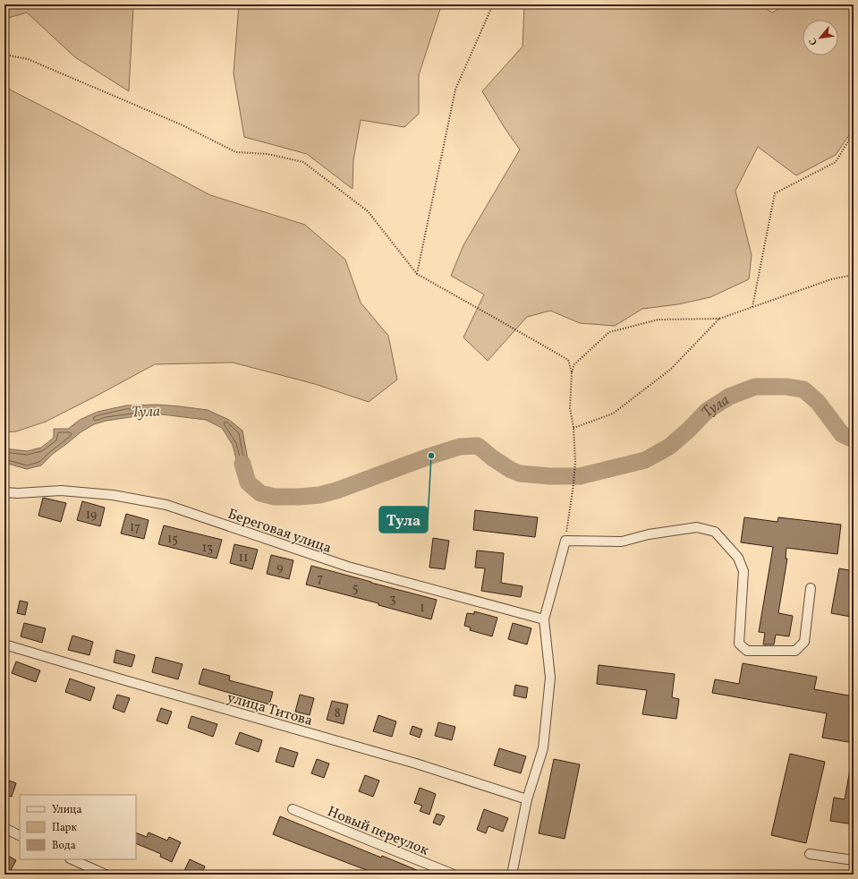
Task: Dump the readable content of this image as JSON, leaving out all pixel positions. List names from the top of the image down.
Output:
{
  "streets": {
    "street": ["Береговая улица", "улица Титова", "Новый переулок"]
  },
  "water": ["Тула"],
  "places": ["Тула"],
  "house_numbers": [
    "19",
    "17",
    "15",
    "13",
    "11",
    "9",
    "7",
    "5",
    "3",
    "1",
    "8"
  ],
  "legend": ["Улица", "Парк", "Вода"],
  "north": "bottom left"
}
